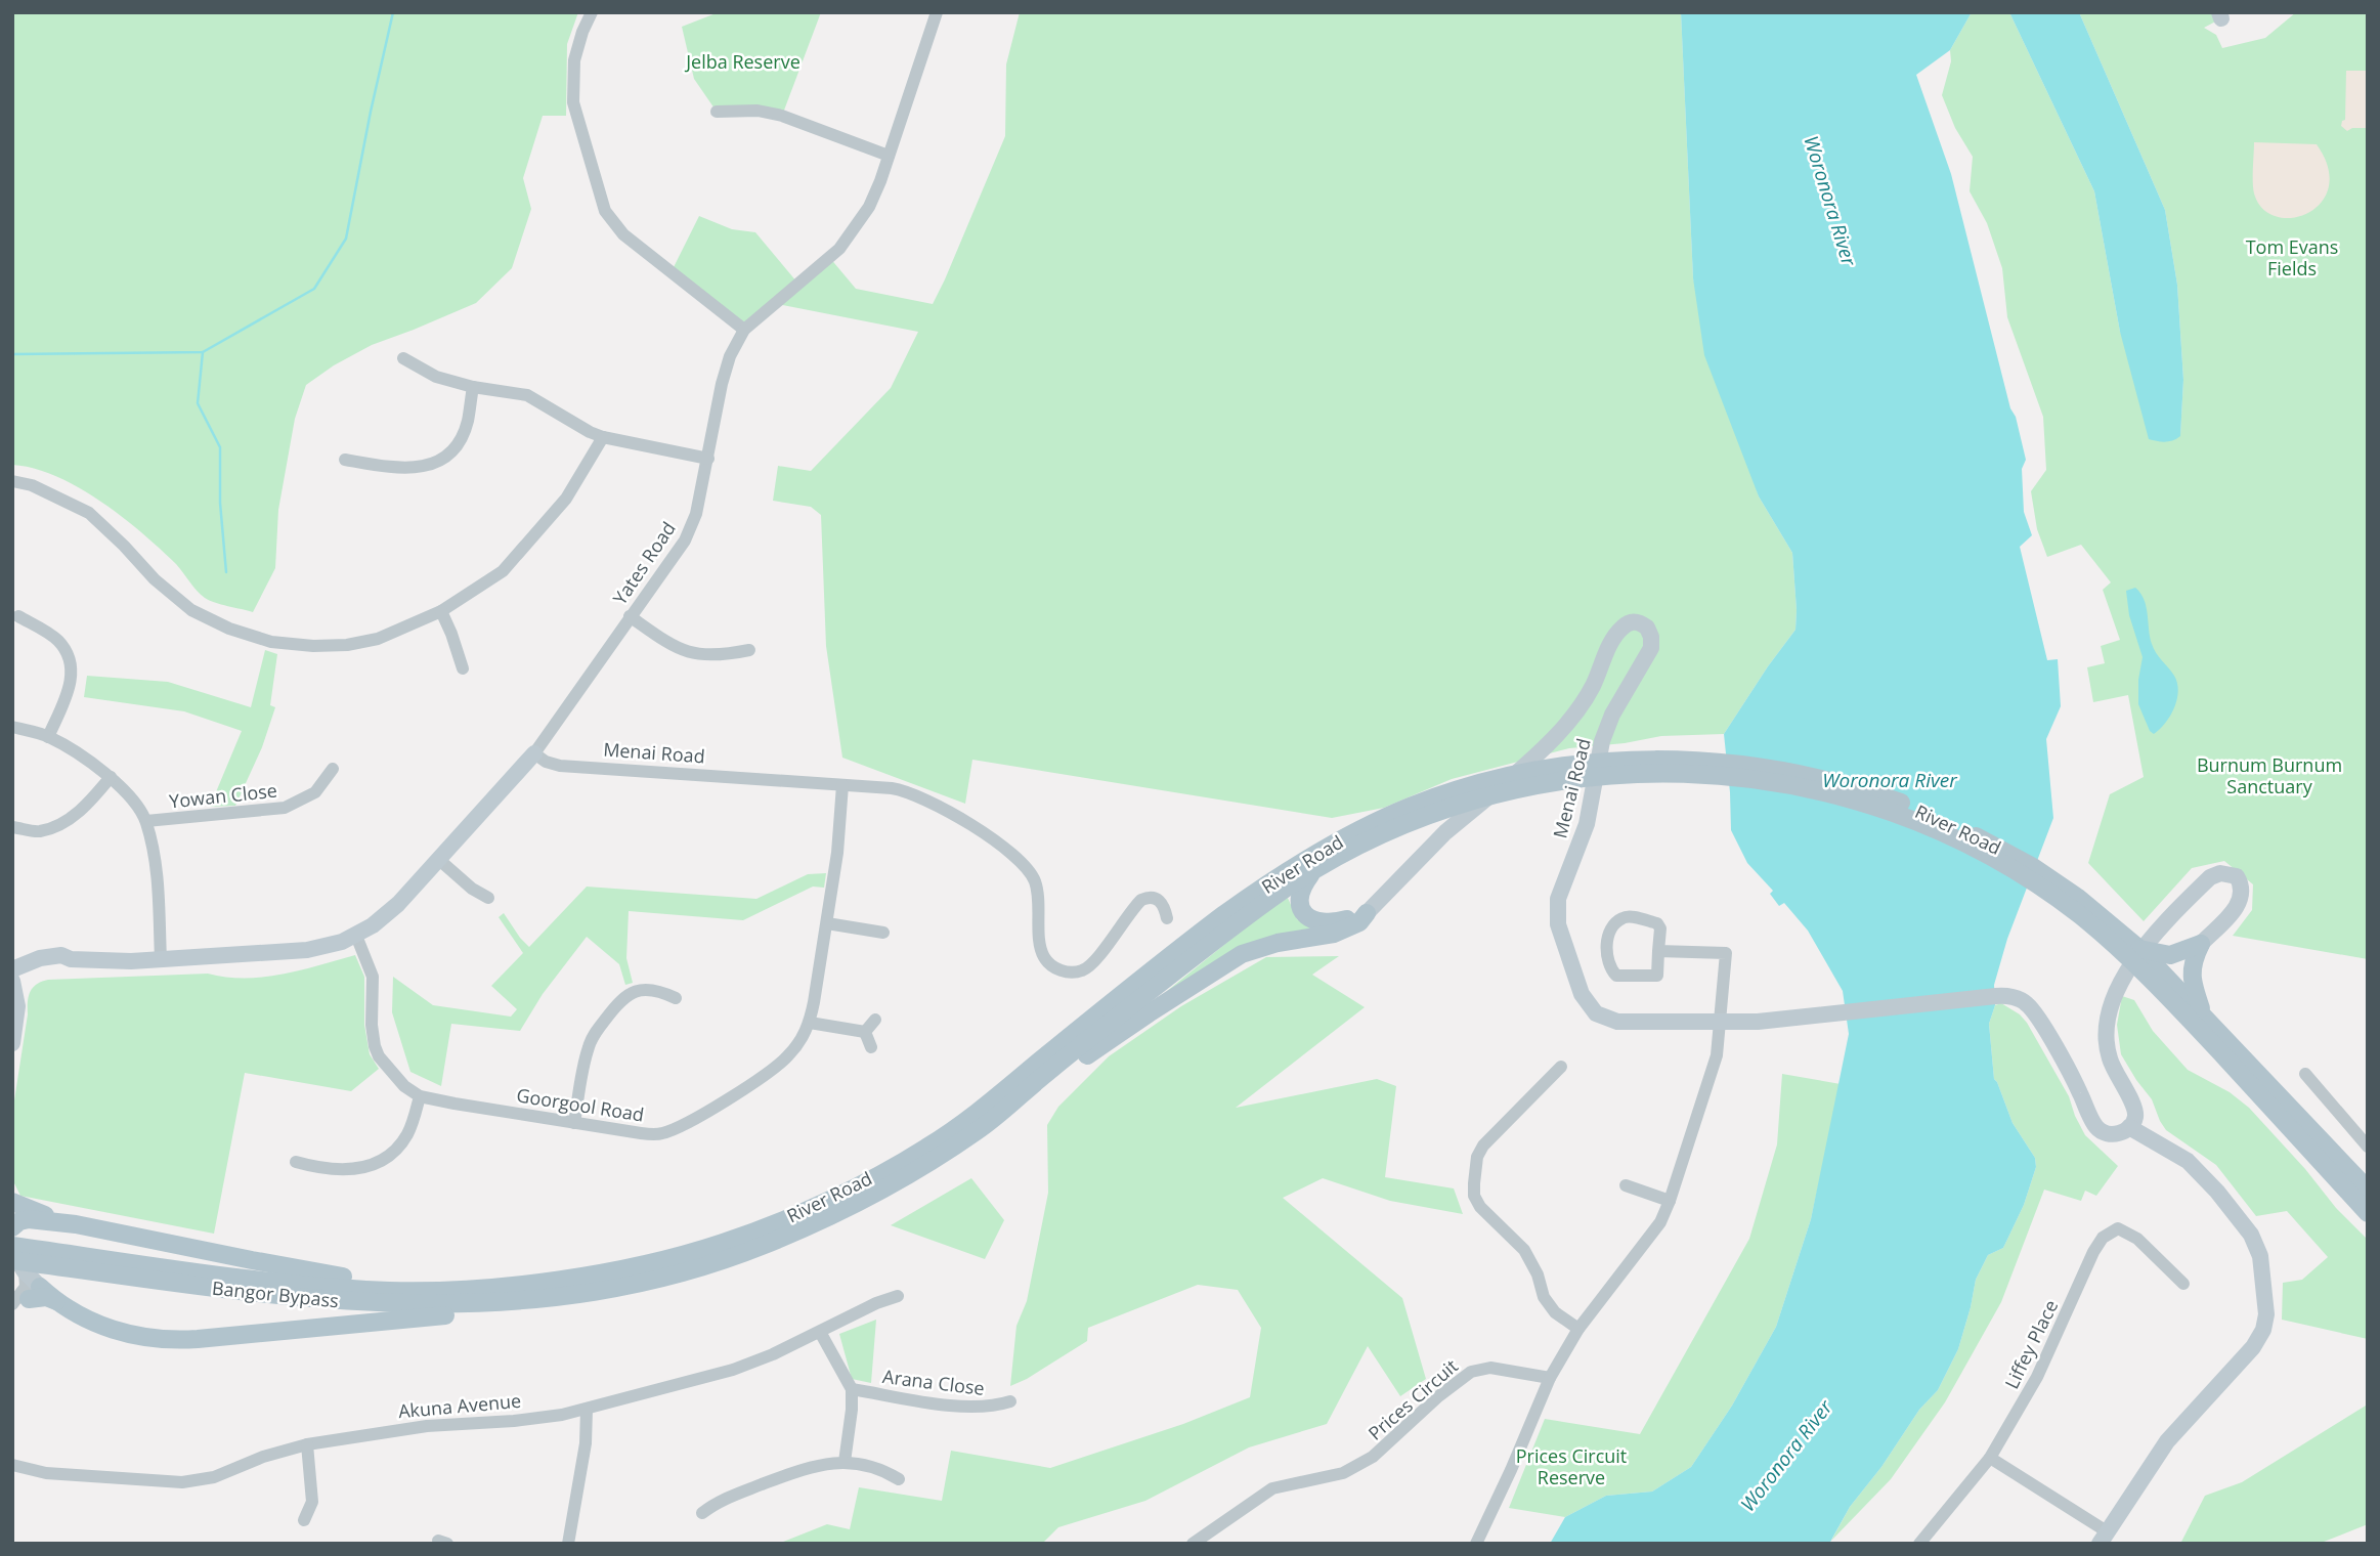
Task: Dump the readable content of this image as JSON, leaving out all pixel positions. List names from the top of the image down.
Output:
{
  "streets": {
    "main road": ["River Road", "Bangor Bypass"],
    "street": [
      "Yates Road",
      "Menai Road",
      "Yowan Close",
      "Goorgool Road",
      "Liffey Place",
      "Arana Close",
      "Prices Circuit",
      "Akuna Avenue"
    ]
  },
  "crossings": [
    ["Yates Road", "Menai Road"],
    ["Menai Road", "Goorgool Road"],
    ["River Road", "Bangor Bypass"]
  ],
  "water": ["Woronora River"],
  "parks": [
    "Jelba Reserve",
    "Tom Evans Fields",
    "Burnum Burnum Sanctuary",
    "Prices Circuit Reserve"
  ]
}
